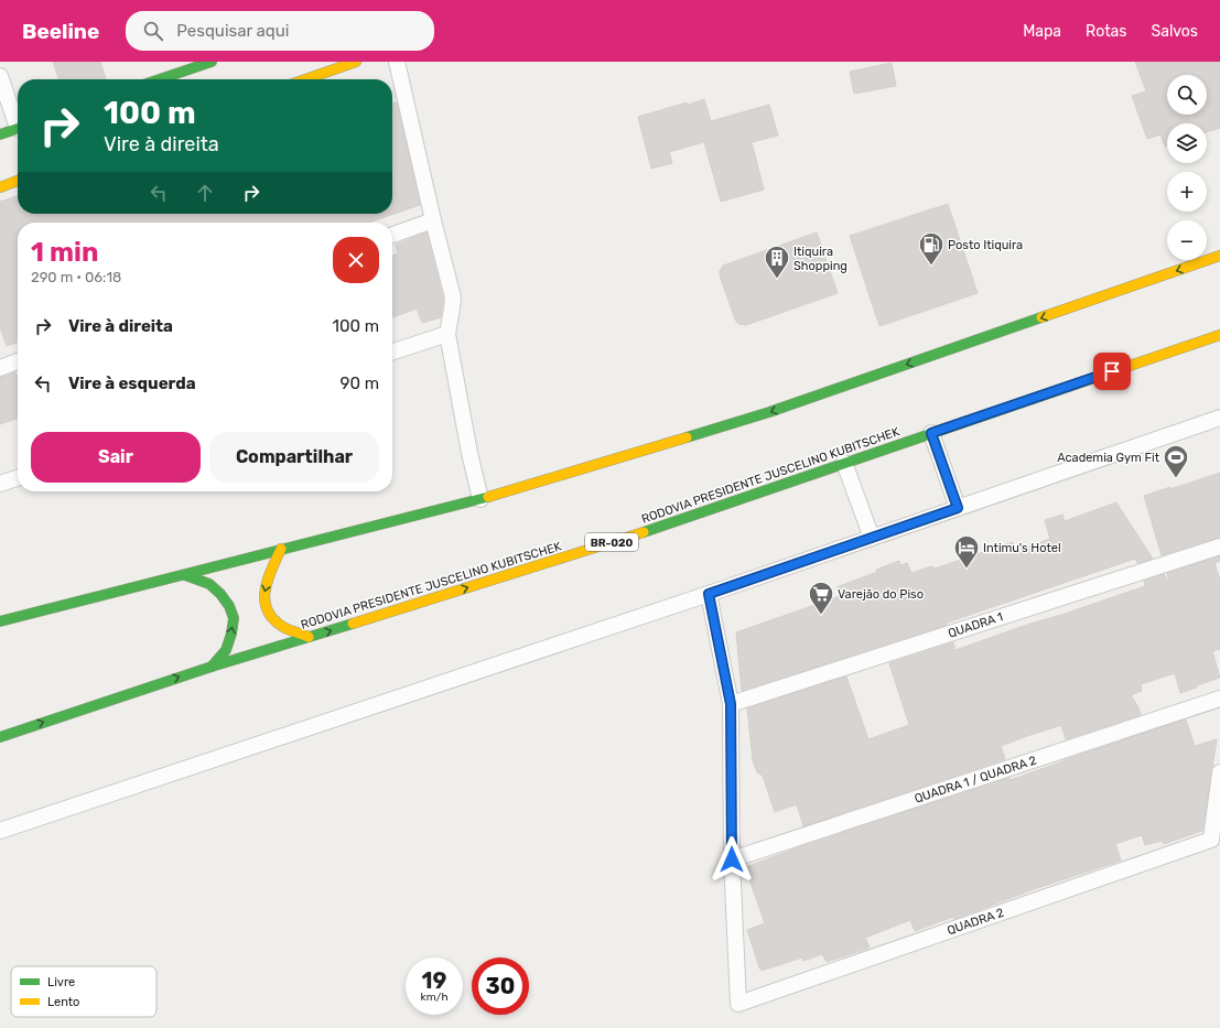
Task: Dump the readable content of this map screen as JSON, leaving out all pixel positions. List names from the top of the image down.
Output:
{
  "streets": {
    "main road": ["RODOVIA PRESIDENTE JUSCELINO KUBITSCHEK", "BR-020"],
    "street": ["QUADRA 1", "QUADRA 1 / QUADRA 2", "QUADRA 2"]
  },
  "crossings": [
    ["QUADRA 1 / QUADRA 2", "QUADRA 2"]
  ],
  "places": {
    "fuel station": ["Posto Itiquira"],
    "building": ["Itiquira Shopping"],
    "sports": ["Academia Gym Fit"],
    "hotel": ["Intimu's Hotel"],
    "supermarket": ["Varejão do Piso"]
  },
  "legend": ["Livre", "Lento"],
  "page": {
    "header": "Beeline",
    "search": "Pesquisar aqui",
    "nav": ["Mapa", "Rotas", "Salvos"],
    "map_buttons": ["+", "−"],
    "turn": ["100 m", "Vire à direita"],
    "heading": ["1 min", "290 m · 06:18"],
    "list": [
      {
        "name": "Vire à direita",
        "value": "100 m"
      },
      {
        "name": "Vire à esquerda",
        "value": "90 m"
      }
    ],
    "buttons": ["Sair", "Compartilhar"],
    "speed": "19 km/h",
    "limit": "30"
  }
}
